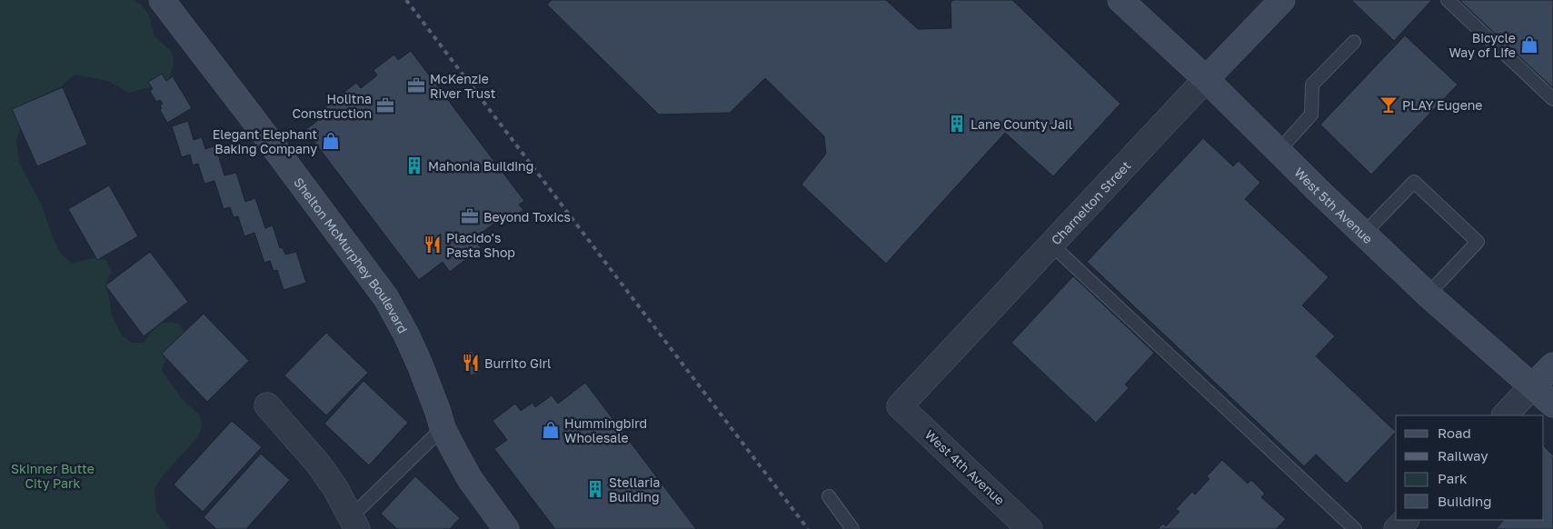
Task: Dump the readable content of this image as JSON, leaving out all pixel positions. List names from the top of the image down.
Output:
{
  "streets": {
    "street": [
      "Charnelton Street",
      "West 5th Avenue",
      "Shelton McMurphey Boulevard",
      "West 4th Avenue"
    ]
  },
  "crossings": [
    ["Charnelton Street", "West 5th Avenue"],
    ["Charnelton Street", "West 4th Avenue"]
  ],
  "parks": ["Skinner Butte City Park"],
  "places": {
    "shop": ["Bicycle Way of Life", "Elegant Elephant Baking Company", "Hummingbird Wholesale"],
    "office": ["McKenzie River Trust", "Holitna Construction", "Beyond Toxics"],
    "bar": ["PLAY Eugene"],
    "building": ["Lane County Jail", "Mahonia Building", "Stellaria Building"],
    "restaurant": ["Placido's Pasta Shop", "Burrito Girl"]
  },
  "legend": [
    "Road",
    "Railway",
    "Park",
    "Building"
  ]
}
